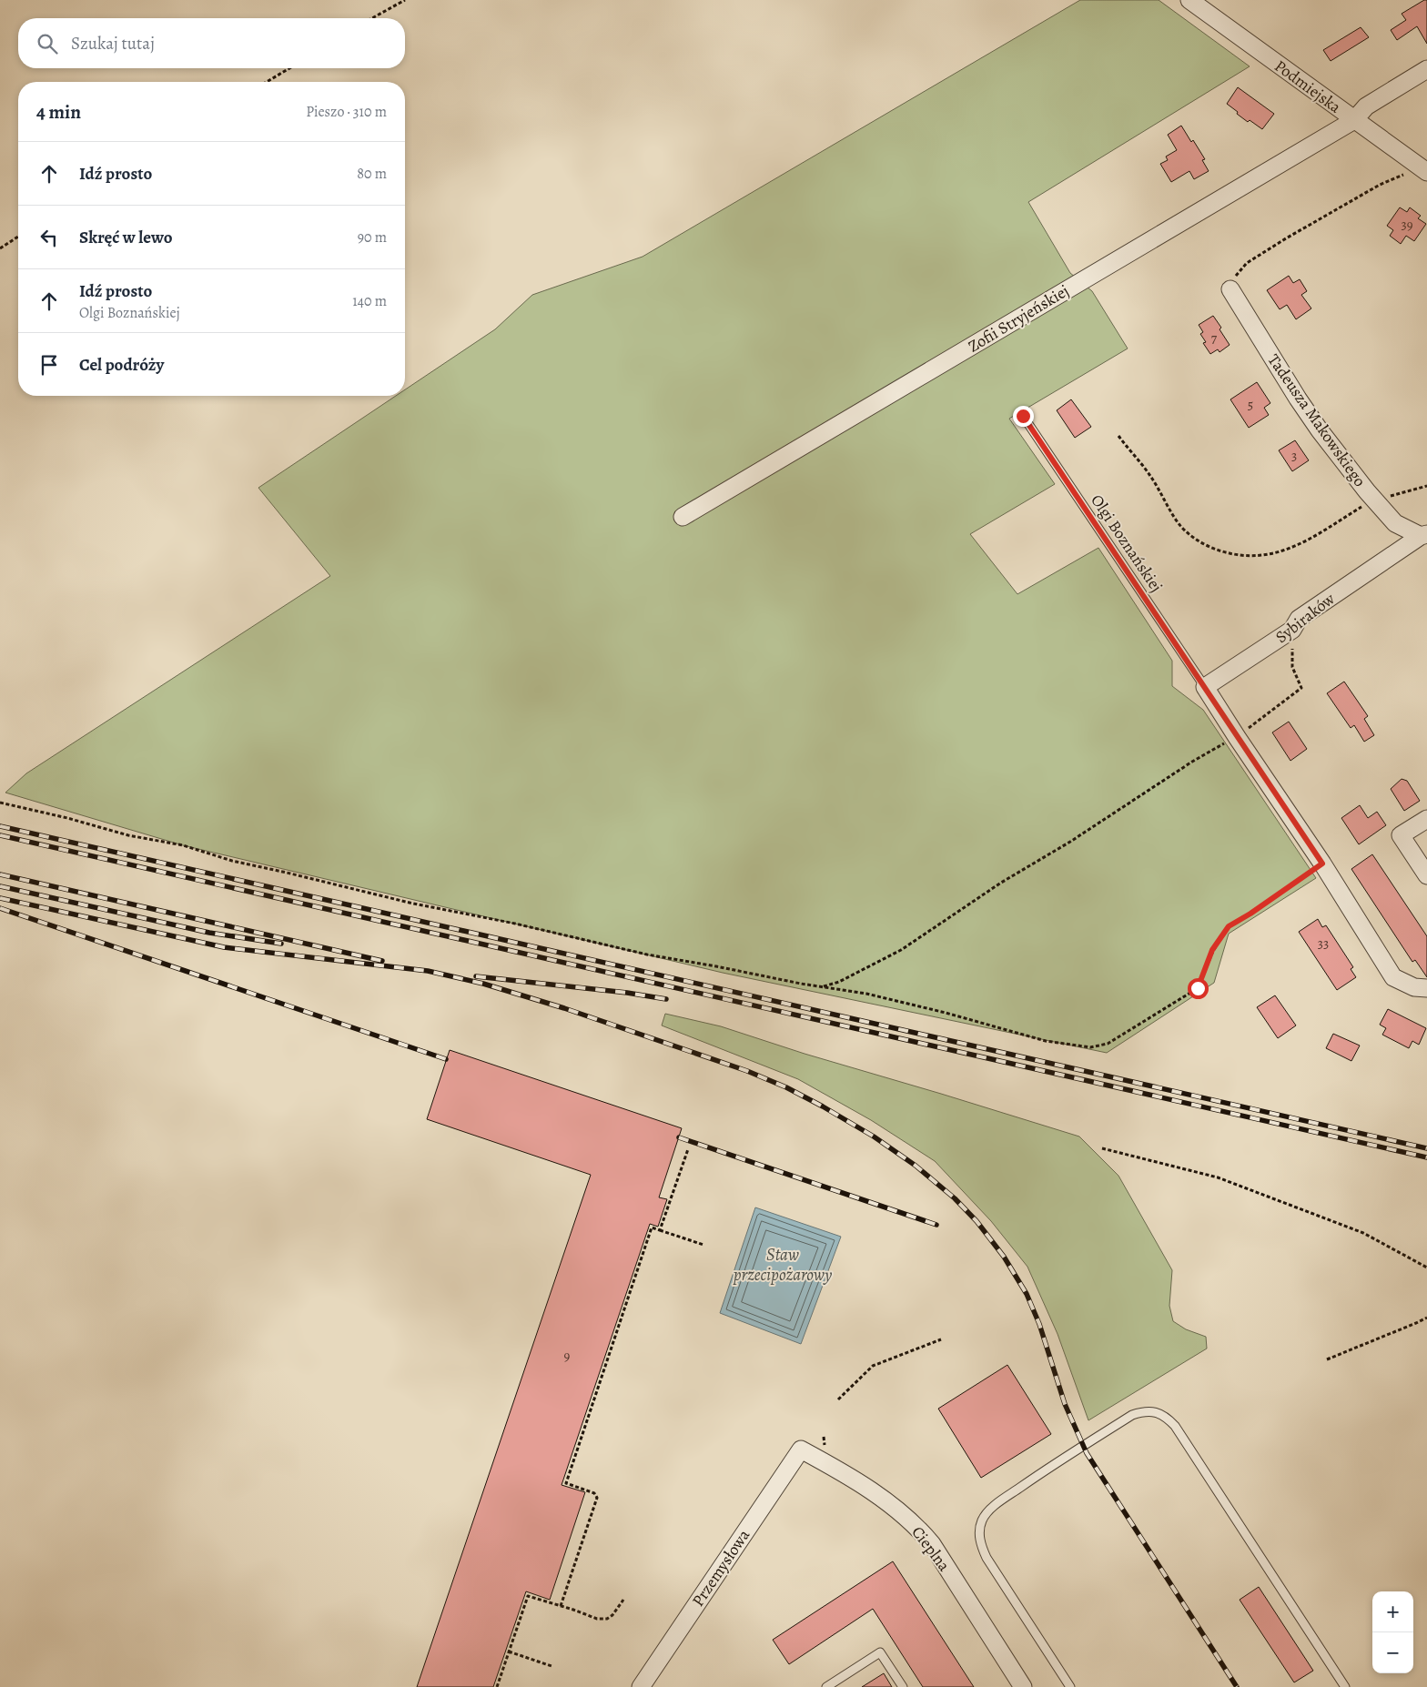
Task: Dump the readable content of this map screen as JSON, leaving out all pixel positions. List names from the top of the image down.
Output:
{
  "streets": {
    "street": [
      "Podmiejska",
      "Zofii Stryjeńskiej",
      "Tadeusza Makowskiego",
      "Sybiraków",
      "Cieplna",
      "Przemysłowa"
    ],
    "lane": ["Olgi Boznańskiej"]
  },
  "crossings": [
    ["Podmiejska", "Zofii Stryjeńskiej"],
    ["Tadeusza Makowskiego", "Sybiraków"],
    ["Olgi Boznańskiej", "Sybiraków"],
    ["Cieplna", "Przemysłowa"]
  ],
  "water": ["Staw przecipożarowy"],
  "house_numbers": [
    "39",
    "7",
    "5",
    "3",
    "33",
    "9"
  ],
  "page": {
    "search": "Szukaj tutaj",
    "heading": ["4 min", "Pieszo · 310 m"],
    "list": [
      ["Idź prosto", "80 m"],
      ["Skręć w lewo", "90 m"],
      ["Idź prosto", "Olgi Boznańskiej", "140 m"],
      "Cel podróży"
    ],
    "map_buttons": ["+", "−"]
  }
}
